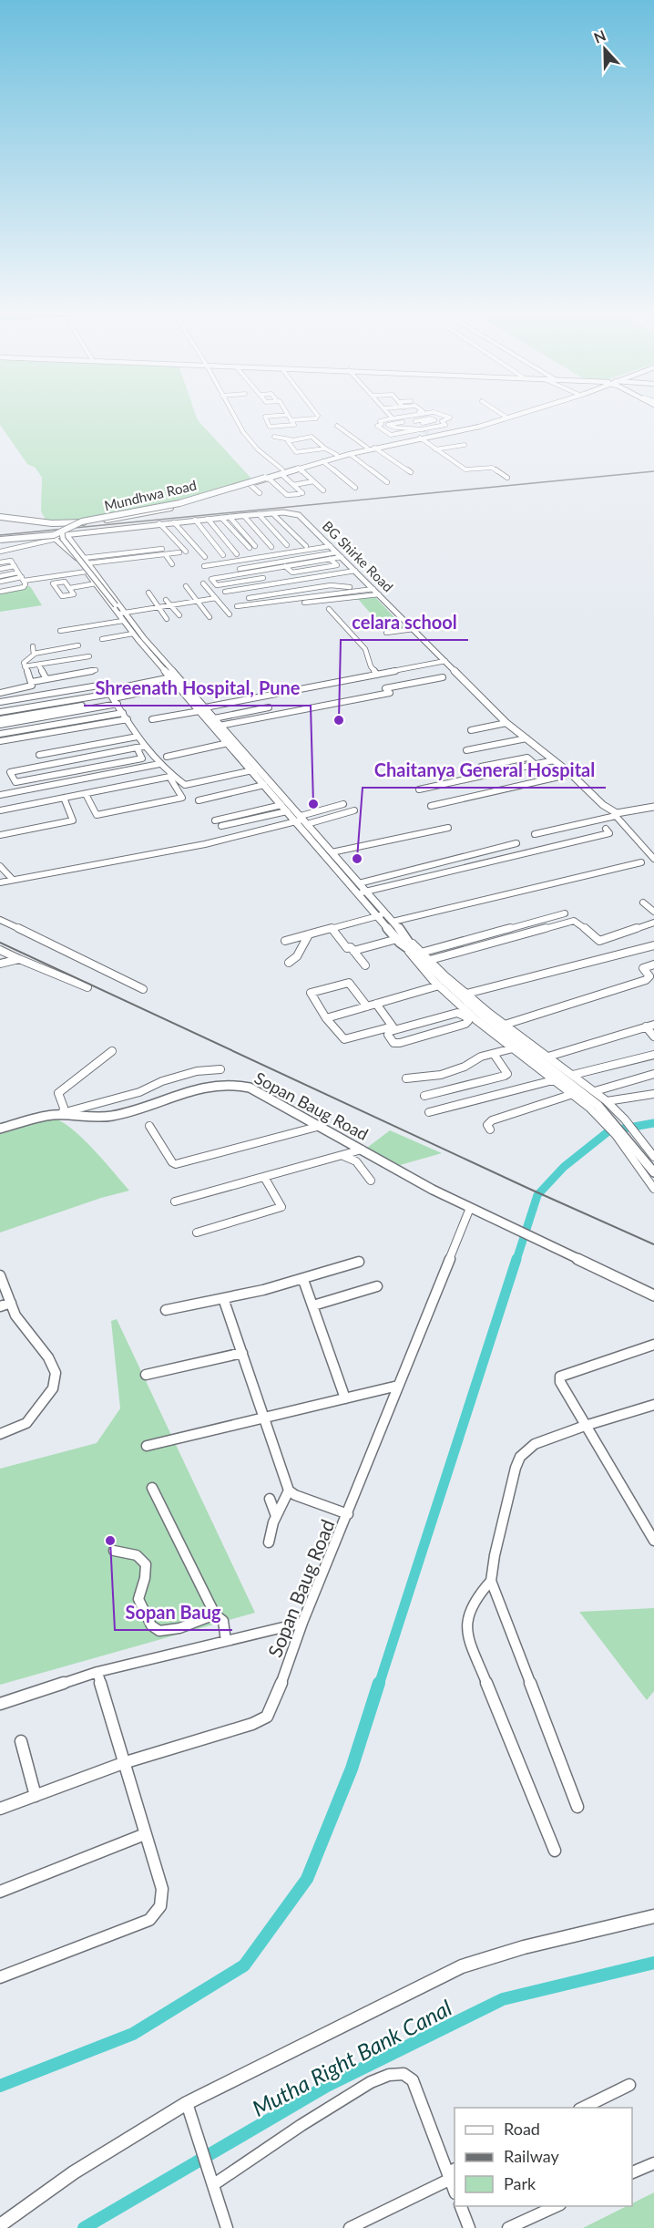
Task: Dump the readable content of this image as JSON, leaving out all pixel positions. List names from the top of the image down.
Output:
{
  "streets": {
    "main road": ["Mundhwa Road"],
    "street": ["BG Shirke Road", "Sopan Baug Road"]
  },
  "water": ["Mutha Right Bank Canal"],
  "places": [
    "celara school",
    "Shreenath Hospital, Pune",
    "Chaitanya General Hospital",
    "Sopan Baug"
  ],
  "legend": ["Road", "Railway", "Park"],
  "north": "top"
}
